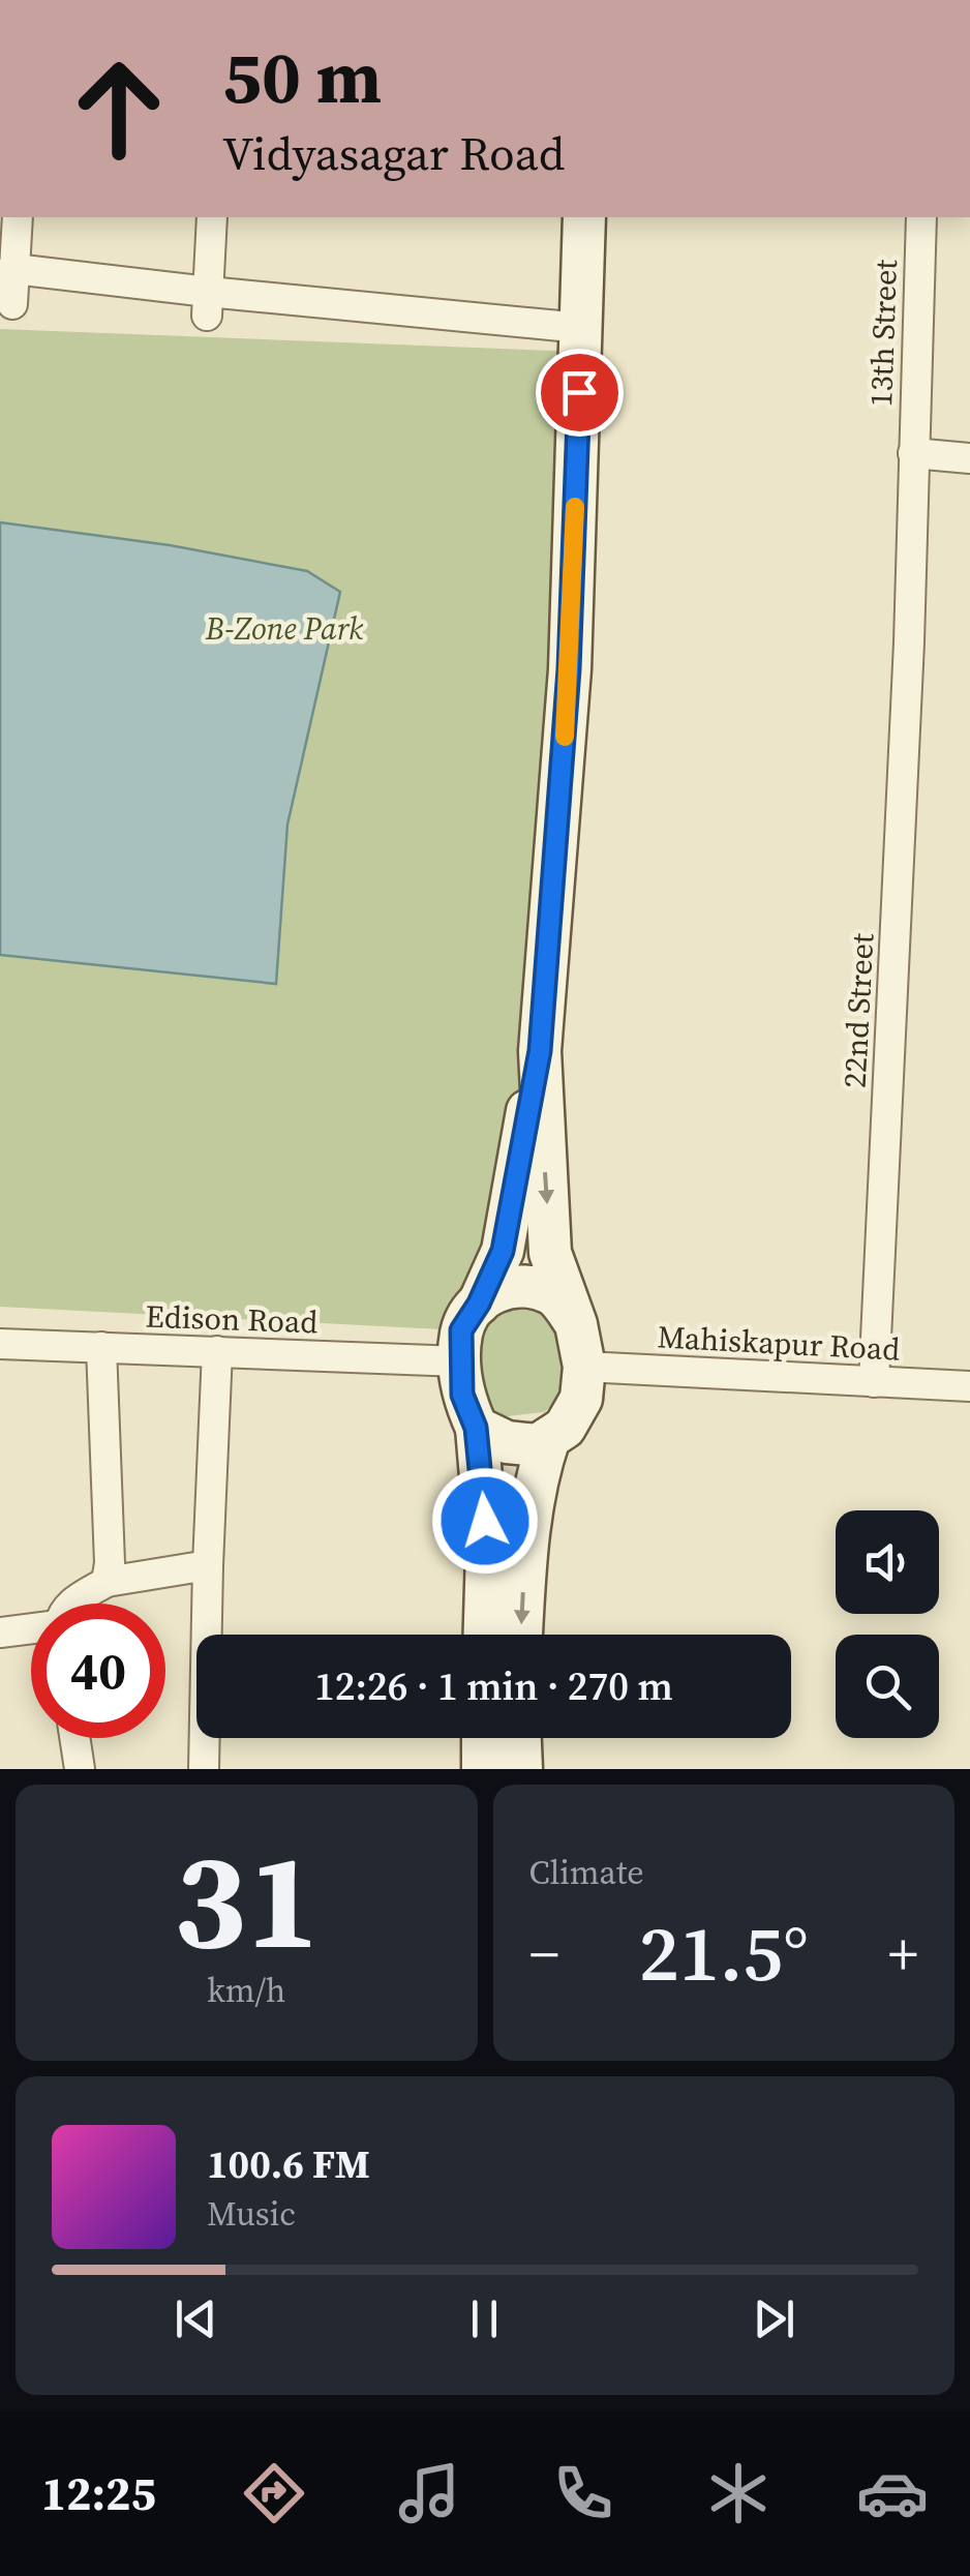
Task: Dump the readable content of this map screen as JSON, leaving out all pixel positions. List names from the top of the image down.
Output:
{
  "streets": {
    "street": [
      "13th Street",
      "22nd Street",
      "Edison Road",
      "Mahiskapur Road"
    ]
  },
  "crossings": [
    ["13th Street", "22nd Street"],
    ["22nd Street", "Mahiskapur Road"],
    ["Edison Road", "Mahiskapur Road"]
  ],
  "parks": ["B-Zone Park"],
  "page": {
    "turn": ["50 m", "Vidyasagar Road"],
    "limit": "40",
    "trip": "12:26 · 1 min · 270 m",
    "tile": [
      ["31", "km/h"],
      "Climate"
    ],
    "heat": ["−", "21.5°", "+"],
    "song": ["100.6 FM", "Music"],
    "tabs": "12:25"
  }
}
